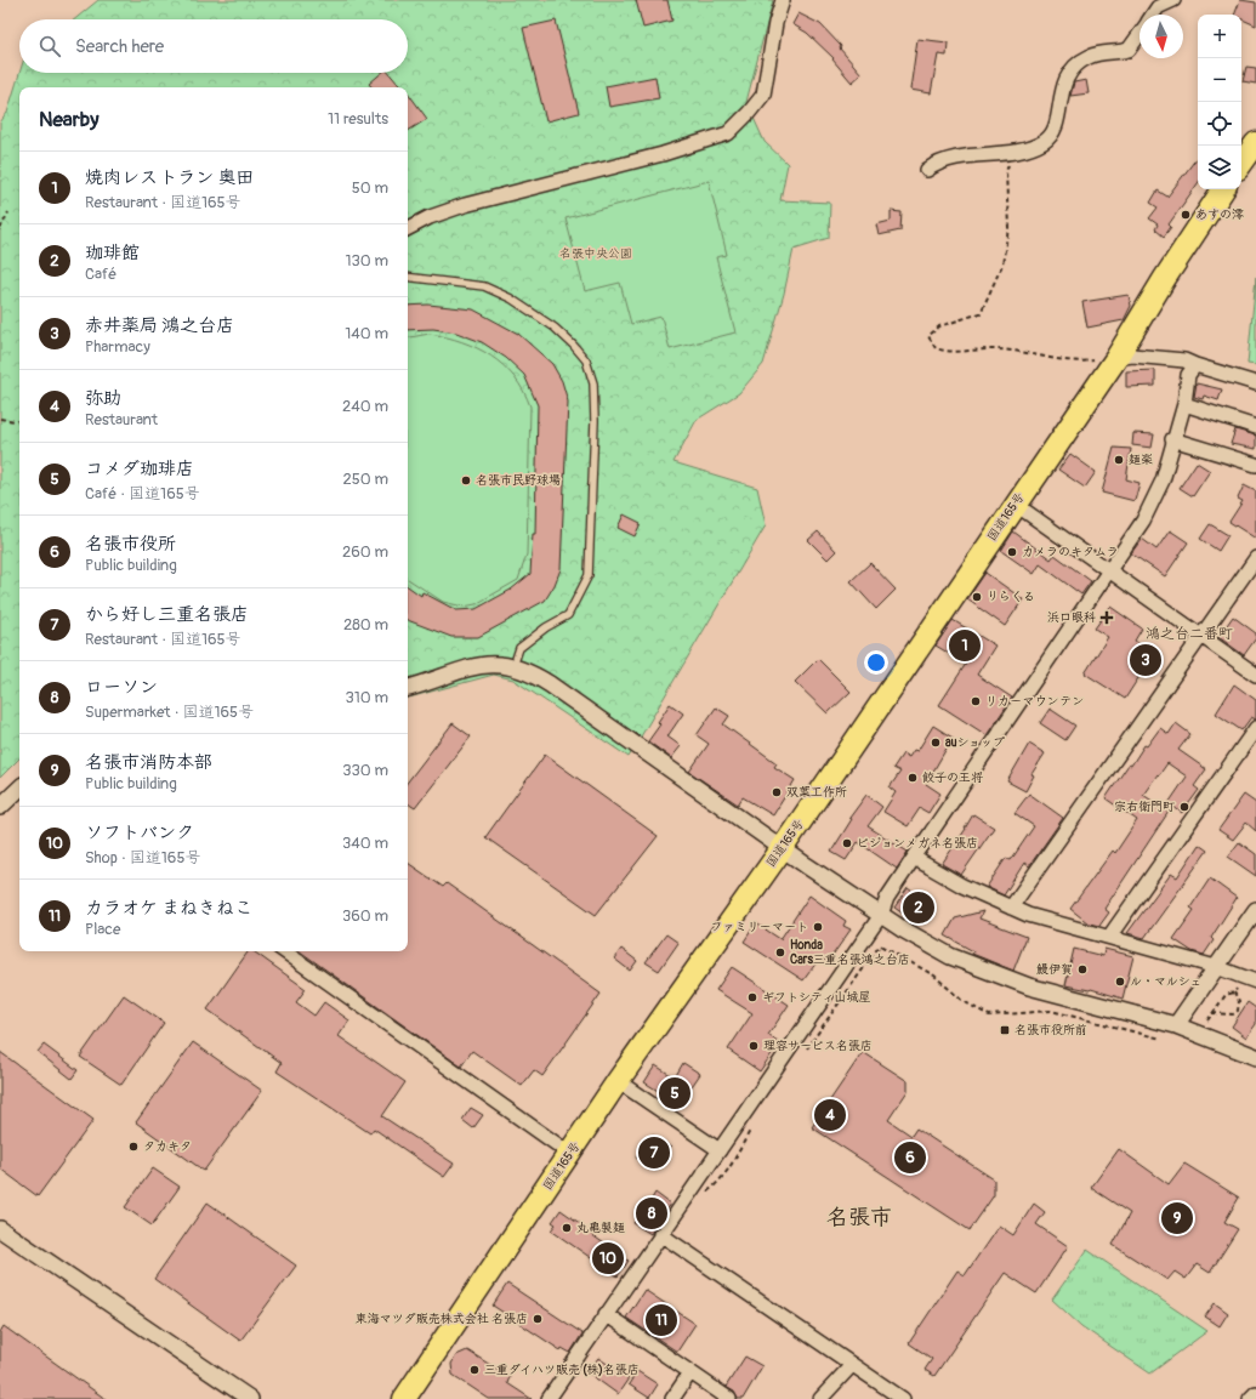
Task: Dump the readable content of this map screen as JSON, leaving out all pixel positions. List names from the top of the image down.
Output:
{
  "streets": {
    "highway": ["国道165号"]
  },
  "districts": ["鴻之台二番町", "名張市"],
  "parks": ["名張中央公園"],
  "places": {
    "other": [
      "あすの澪",
      "麺楽",
      "名張市民野球場",
      "カメラのキタムラ",
      "りらくる",
      "リカーマウンテン",
      "auショップ",
      "餃子の王将",
      "双葉工作所",
      "宗右衛門町",
      "ビジョンメガネ名張店",
      "ファミリーマート",
      "Honda Cars三重名張鴻之台店",
      "鰻伊賀",
      "ル・マルシェ",
      "ギフトシティ山城屋",
      "理容サービス名張店",
      "タカキタ",
      "丸亀製麺",
      "東海マツダ販売株式会社 名張店",
      "三重ダイハツ販売 (株)名張店"
    ],
    "health": ["浜口眼科"],
    "transit": ["名張市役所前"]
  },
  "north": "bottom",
  "page": {
    "map_buttons": ["+", "−"],
    "search": "Search here",
    "heading": ["Nearby", "11 results"],
    "list": [
      {
        "mark": "1",
        "name": "焼肉レストラン 奥田",
        "note": "Restaurant · 国道165号",
        "value": "50 m"
      },
      {
        "mark": "2",
        "name": "珈琲館",
        "note": "Café",
        "value": "130 m"
      },
      {
        "mark": "3",
        "name": "赤井薬局 鴻之台店",
        "note": "Pharmacy",
        "value": "140 m"
      },
      {
        "mark": "4",
        "name": "弥助",
        "note": "Restaurant",
        "value": "240 m"
      },
      {
        "mark": "5",
        "name": "コメダ珈琲店",
        "note": "Café · 国道165号",
        "value": "250 m"
      },
      {
        "mark": "6",
        "name": "名張市役所",
        "note": "Public building",
        "value": "260 m"
      },
      {
        "mark": "7",
        "name": "から好し三重名張店",
        "note": "Restaurant · 国道165号",
        "value": "280 m"
      },
      {
        "mark": "8",
        "name": "ローソン",
        "note": "Supermarket · 国道165号",
        "value": "310 m"
      },
      {
        "mark": "9",
        "name": "名張市消防本部",
        "note": "Public building",
        "value": "330 m"
      },
      {
        "mark": "10",
        "name": "ソフトバンク",
        "note": "Shop · 国道165号",
        "value": "340 m"
      },
      {
        "mark": "11",
        "name": "カラオケ まねきねこ",
        "note": "Place",
        "value": "360 m"
      }
    ],
    "pins": [
      "1",
      "3",
      "2",
      "5",
      "4",
      "7",
      "6",
      "8",
      "9",
      "10",
      "11"
    ]
  }
}
